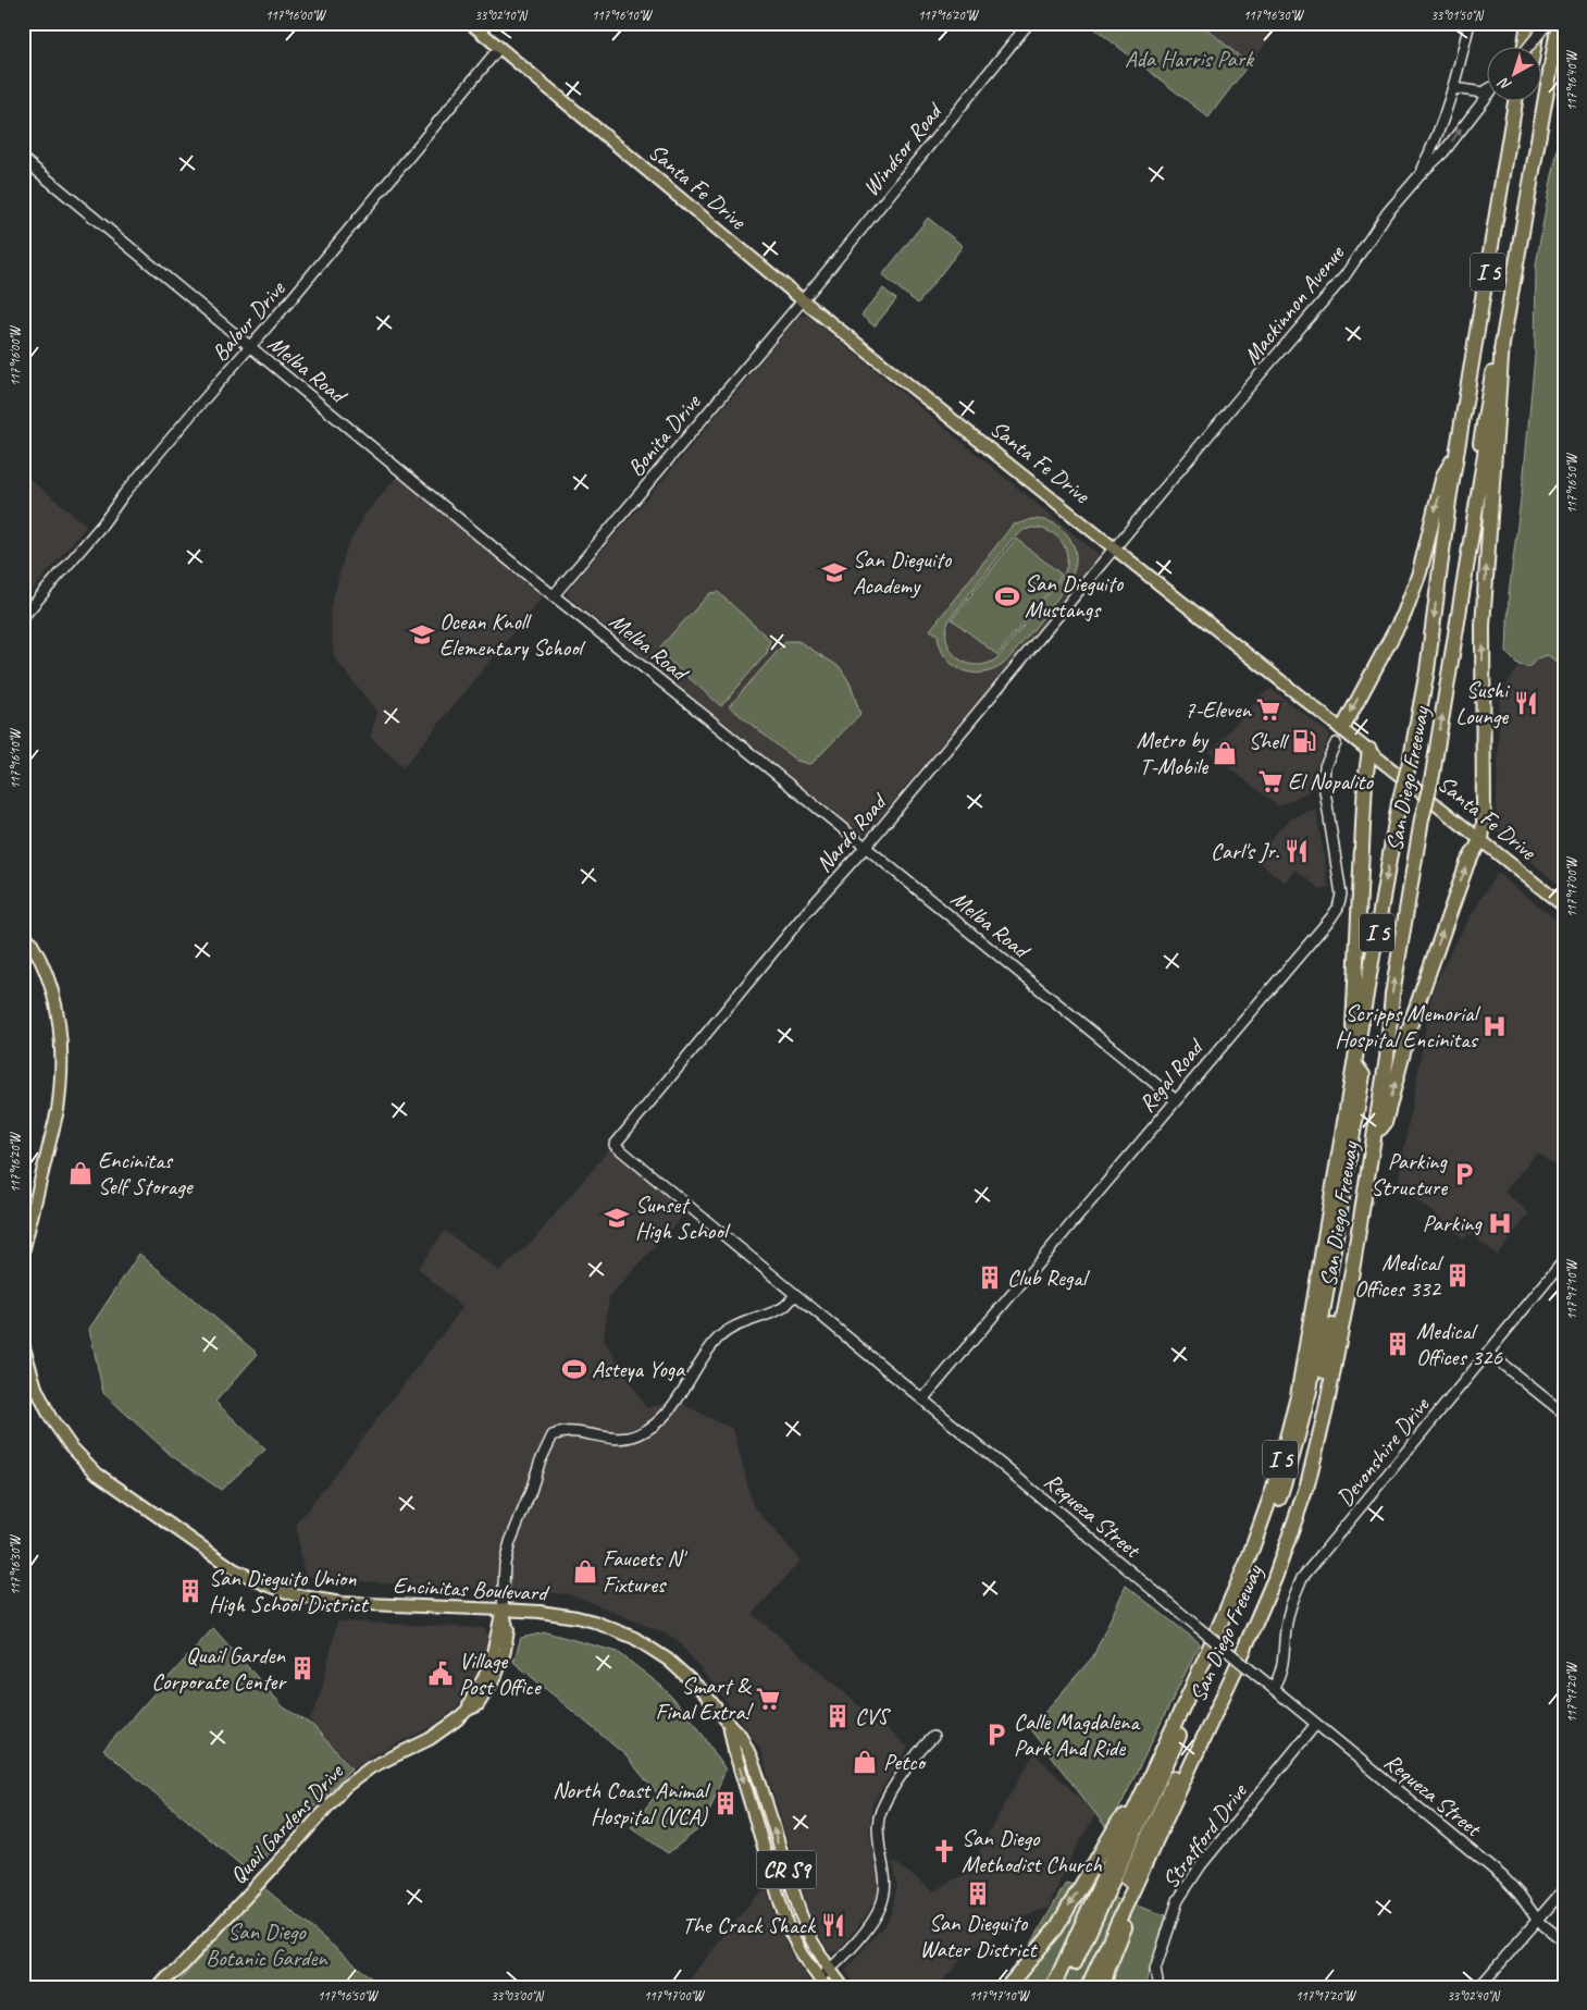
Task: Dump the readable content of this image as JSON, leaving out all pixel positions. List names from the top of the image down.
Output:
{
  "streets": {
    "highway": ["I 5", "San Diego Freeway"],
    "main road": [
      "Santa Fe Drive",
      "Encinitas Boulevard",
      "Quail Gardens Drive",
      "CR S9"
    ],
    "street": [
      "Windsor Road",
      "Mackinnon Avenue",
      "Balour Drive",
      "Melba Road",
      "Bonita Drive",
      "Nardo Road",
      "Regal Road",
      "Devonshire Drive",
      "Requeza Street",
      "Stratford Drive"
    ]
  },
  "crossings": [
    ["Windsor Road", "Santa Fe Drive"],
    ["Windsor Road", "Bonita Drive"],
    ["Santa Fe Drive", "Mackinnon Avenue"],
    ["Santa Fe Drive", "Balour Drive"],
    ["Santa Fe Drive", "Bonita Drive"],
    ["Santa Fe Drive", "Nardo Road"],
    ["Mackinnon Avenue", "Nardo Road"],
    ["Balour Drive", "Melba Road"],
    ["Melba Road", "Bonita Drive"],
    ["Melba Road", "Nardo Road"],
    ["Melba Road", "Regal Road"],
    ["Nardo Road", "Requeza Street"],
    ["Regal Road", "Requeza Street"],
    ["Devonshire Drive", "Requeza Street"],
    ["Requeza Street", "Stratford Drive"],
    ["Encinitas Boulevard", "Quail Gardens Drive"]
  ],
  "parks": ["Ada Harris Park", "San Diego Botanic Garden"],
  "places": {
    "school or university": ["San Dieguito Academy", "Ocean Knoll Elementary School", "Sunset High School"],
    "sports": ["San Dieguito Mustangs", "Asteya Yoga"],
    "restaurant": ["Sushi Lounge", "Carl's Jr.", "The Crack Shack"],
    "supermarket": ["7-Eleven", "El Nopalito", "Smart & Final Extra!"],
    "fuel station": ["Shell"],
    "shop": [
      "Metro by T-Mobile",
      "Encinitas Self Storage",
      "Faucets N' Fixtures",
      "Petco"
    ],
    "hospital": ["Scripps Memorial Hospital Encinitas", "Parking"],
    "parking": ["Parking Structure", "Calle Magdalena Park And Ride"],
    "building": [
      "Medical Offices 332",
      "Club Regal",
      "Medical Offices 326",
      "San Dieguito Union High School District",
      "Quail Garden Corporate Center",
      "CVS",
      "North Coast Animal Hospital (VCA)",
      "San Dieguito Water District"
    ],
    "public building": ["Village Post Office"],
    "church": ["San Diego Methodist Church"]
  },
  "north": "bottom left",
  "coordinates": [
    "117°16'00\"W",
    "33°02'10\"N",
    "117°16'10\"W",
    "117°16'20\"W",
    "117°16'30\"W",
    "33°01'50\"N",
    "117°16'40\"W",
    "117°16'50\"W",
    "117°17'00\"W",
    "117°17'10\"W",
    "117°17'20\"W",
    "33°03'00\"N",
    "33°02'40\"N"
  ]
}
